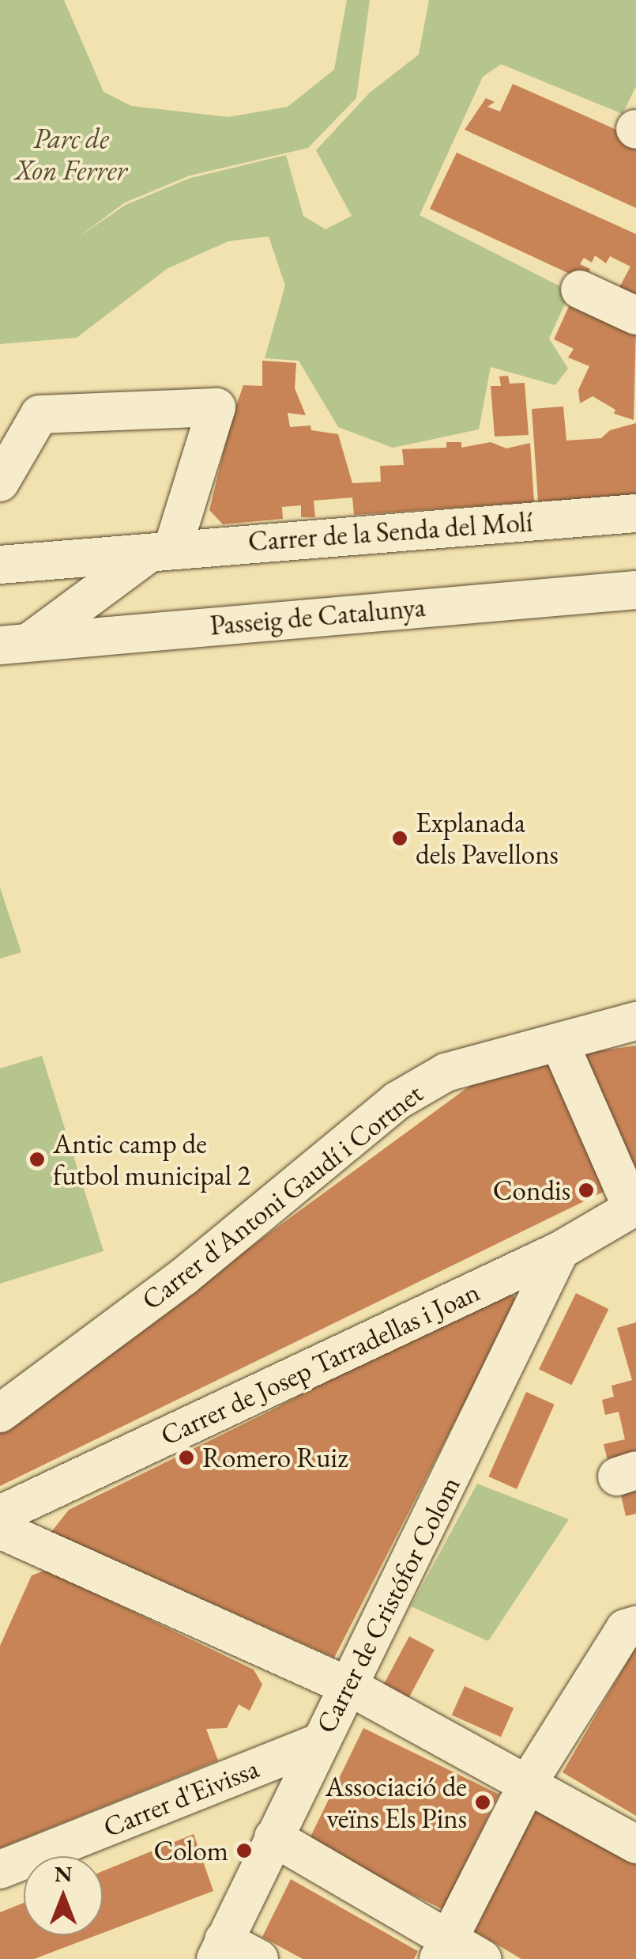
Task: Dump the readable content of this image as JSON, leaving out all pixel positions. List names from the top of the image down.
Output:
{
  "streets": {
    "street": [
      "Carrer de la Senda del Molí",
      "Passeig de Catalunya",
      "Carrer d'Antoni Gaudí i Cortnet",
      "Carrer de Josep Tarradellas i Joan",
      "Carrer de Cristófor Colom",
      "Carrer d'Eivissa"
    ]
  },
  "crossings": [
    ["Carrer de Josep Tarradellas i Joan", "Carrer de Cristófor Colom"],
    ["Carrer de Cristófor Colom", "Carrer d'Eivissa"]
  ],
  "parks": ["Parc de Xon Ferrer"],
  "places": [
    "Explanada dels Pavellons",
    "Antic camp de futbol municipal 2",
    "Condis",
    "Romero Ruiz",
    "Associació de veïns Els Pins",
    "Colom"
  ],
  "north": "top"
}
